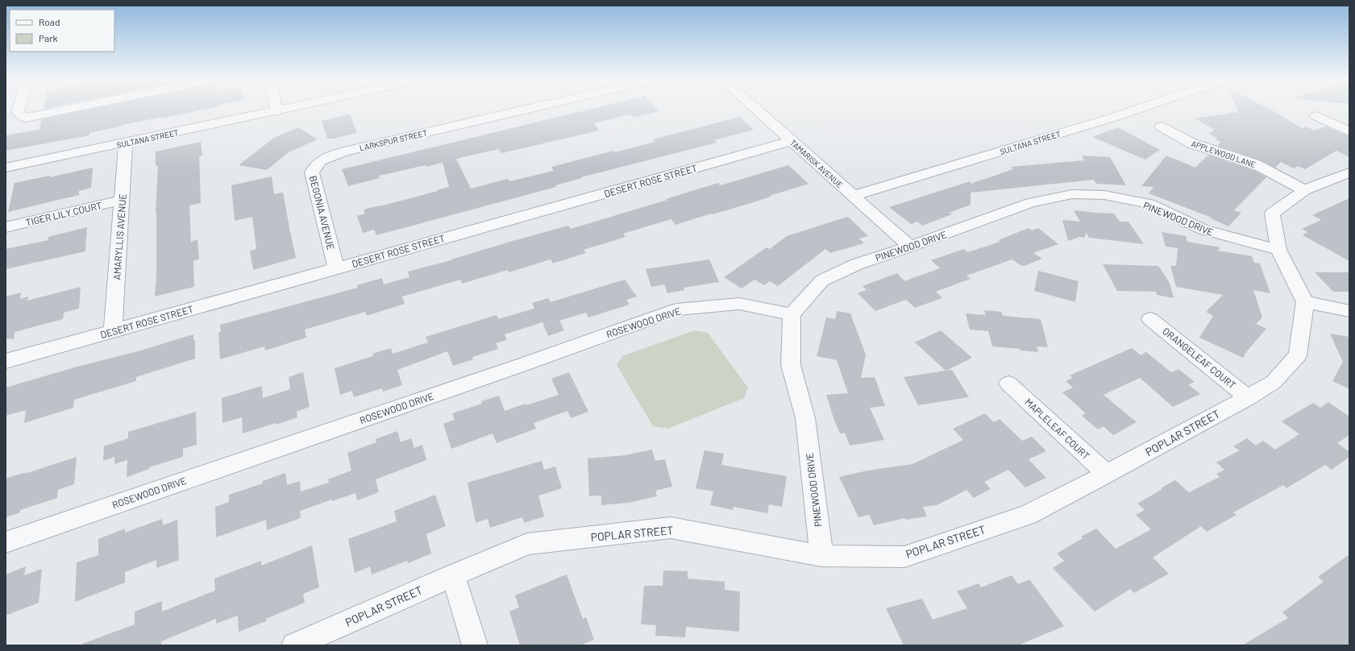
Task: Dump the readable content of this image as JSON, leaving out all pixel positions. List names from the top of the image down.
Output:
{
  "streets": {
    "street": [
      "SULTANA STREET",
      "LARKSPUR STREET",
      "APPLEWOOD LANE",
      "TAMARISK AVENUE",
      "DESERT ROSE STREET",
      "BEGONIA AVENUE",
      "TIGER LILY COURT",
      "PINEWOOD DRIVE",
      "AMARYLLIS AVENUE",
      "ROSEWOOD DRIVE",
      "ORANGELEAF COURT",
      "MAPLELEAF COURT",
      "POPLAR STREET"
    ]
  },
  "crossings": [
    ["SULTANA STREET", "TAMARISK AVENUE"],
    ["SULTANA STREET", "AMARYLLIS AVENUE"],
    ["LARKSPUR STREET", "BEGONIA AVENUE"],
    ["TAMARISK AVENUE", "DESERT ROSE STREET"],
    ["TAMARISK AVENUE", "PINEWOOD DRIVE"],
    ["DESERT ROSE STREET", "BEGONIA AVENUE"],
    ["DESERT ROSE STREET", "AMARYLLIS AVENUE"],
    ["TIGER LILY COURT", "AMARYLLIS AVENUE"],
    ["PINEWOOD DRIVE", "ROSEWOOD DRIVE"],
    ["PINEWOOD DRIVE", "POPLAR STREET"],
    ["ORANGELEAF COURT", "POPLAR STREET"],
    ["MAPLELEAF COURT", "POPLAR STREET"]
  ],
  "legend": ["Road", "Park"]
}
